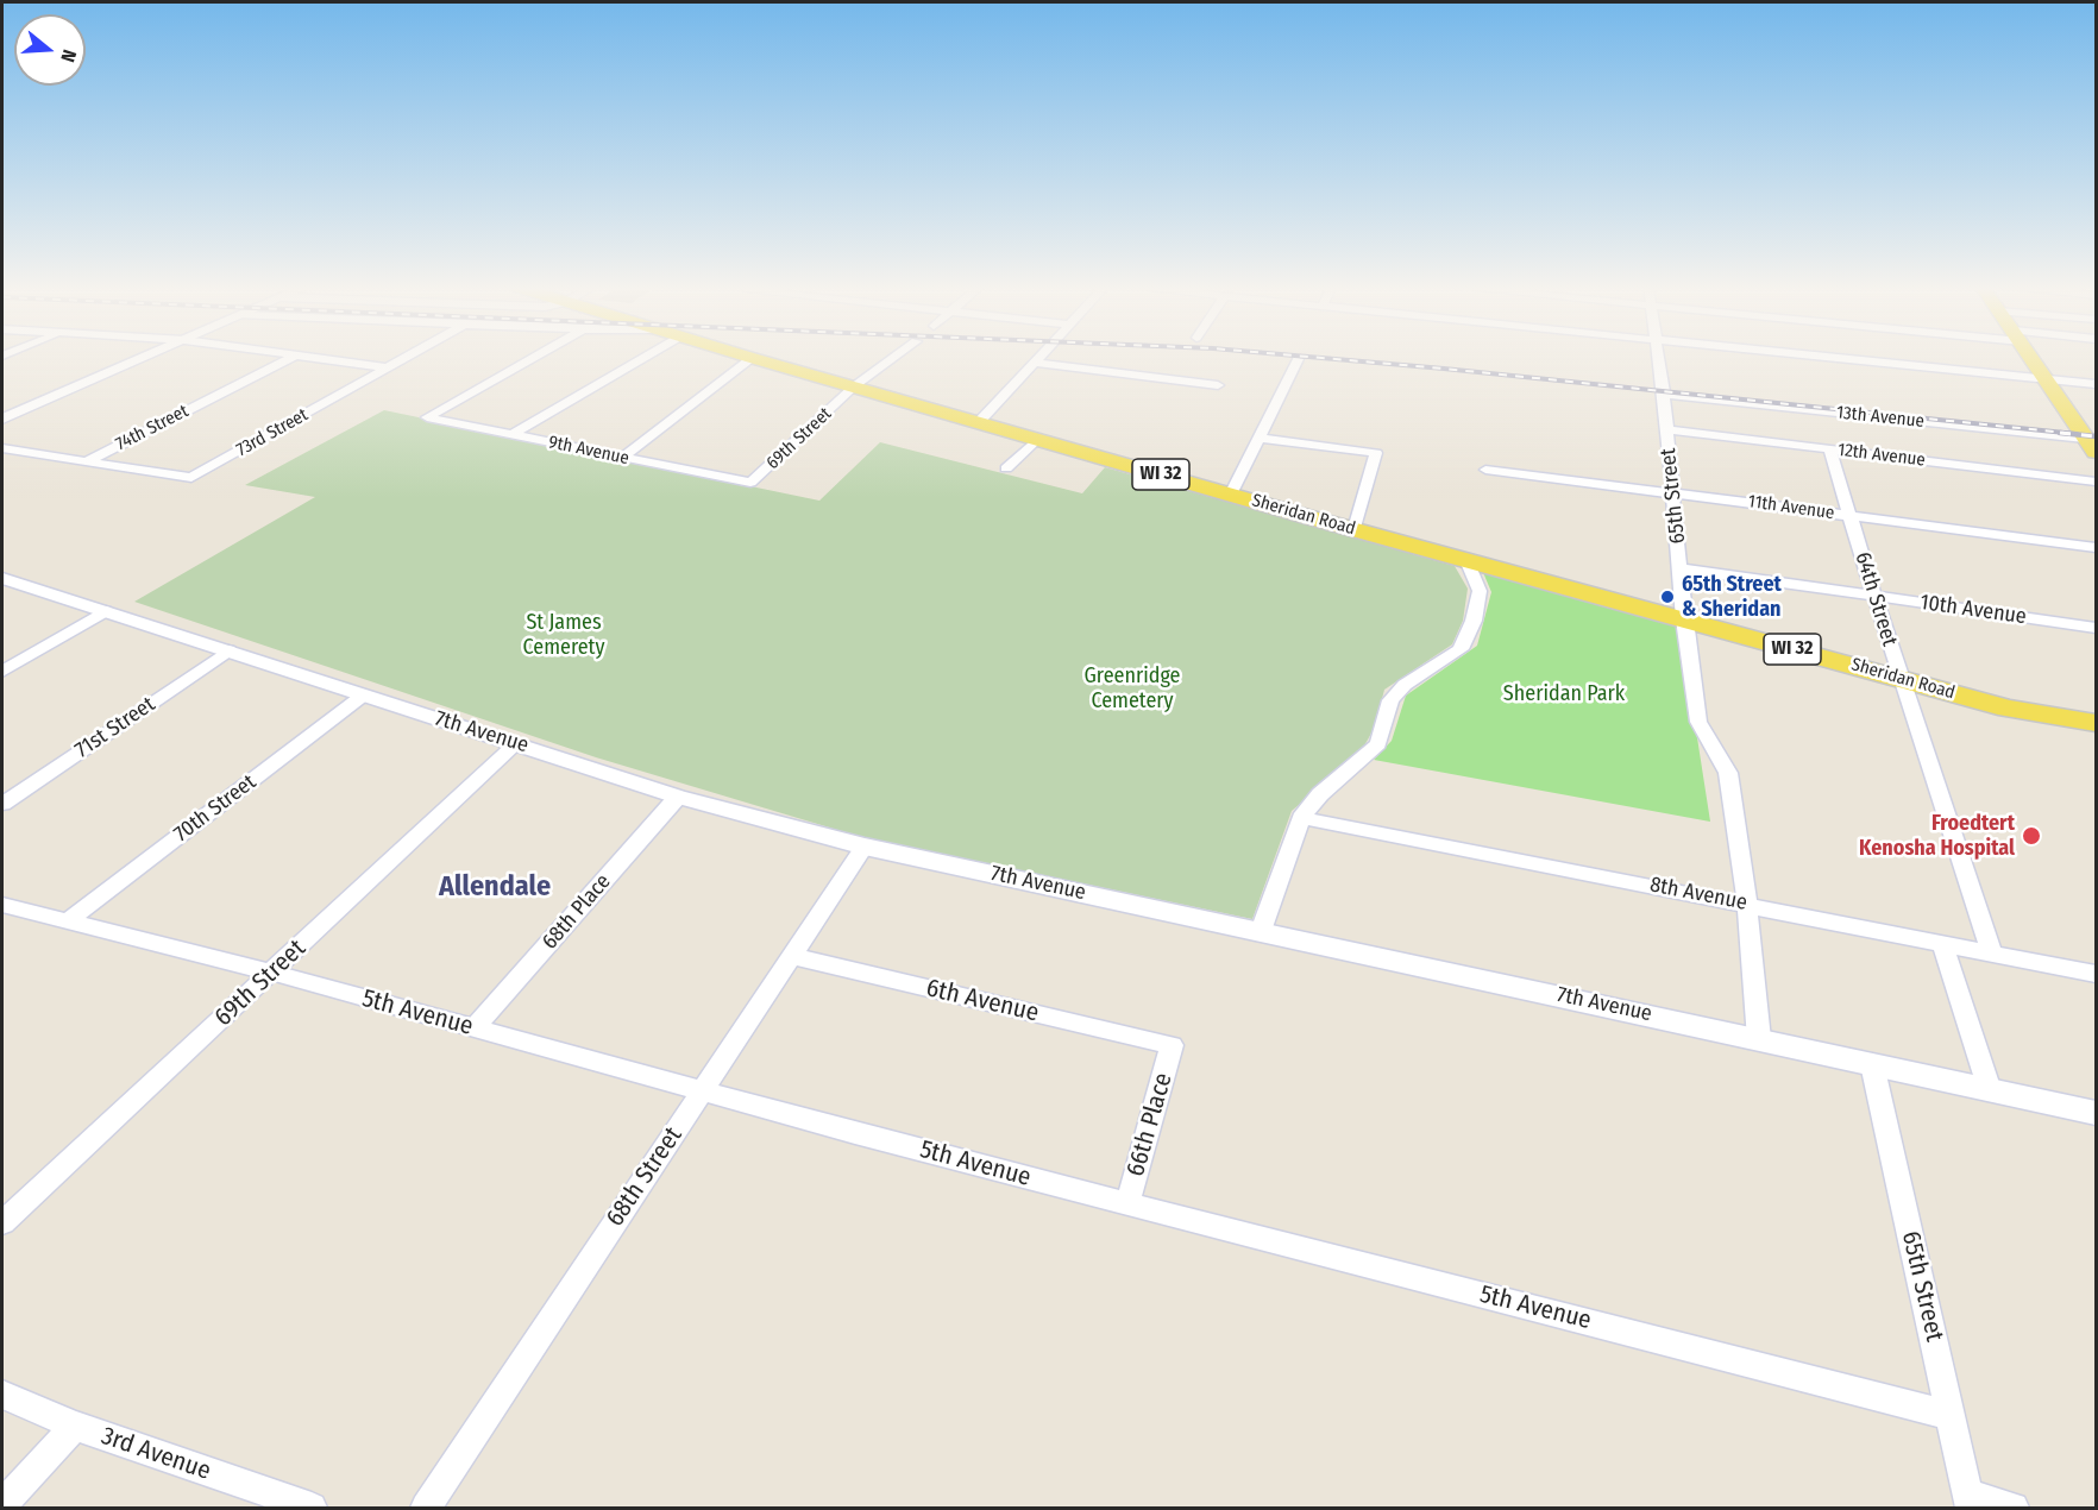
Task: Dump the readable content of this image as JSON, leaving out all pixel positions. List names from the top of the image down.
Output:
{
  "streets": {
    "main road": ["WI 32", "Sheridan Road"],
    "street": [
      "13th Avenue",
      "74th Street",
      "73rd Street",
      "69th Street",
      "9th Avenue",
      "12th Avenue",
      "65th Street",
      "11th Avenue",
      "64th Street",
      "10th Avenue",
      "71st Street",
      "7th Avenue",
      "70th Street",
      "8th Avenue",
      "68th Place",
      "6th Avenue",
      "5th Avenue",
      "66th Place",
      "68th Street",
      "3rd Avenue"
    ]
  },
  "crossings": [
    ["13th Avenue", "65th Street"],
    ["74th Street", "73rd Street"],
    ["69th Street", "9th Avenue"],
    ["69th Street", "Sheridan Road"],
    ["69th Street", "7th Avenue"],
    ["69th Street", "5th Avenue"],
    ["12th Avenue", "65th Street"],
    ["12th Avenue", "64th Street"],
    ["65th Street", "11th Avenue"],
    ["65th Street", "Sheridan Road"],
    ["65th Street", "10th Avenue"],
    ["65th Street", "7th Avenue"],
    ["65th Street", "8th Avenue"],
    ["65th Street", "5th Avenue"],
    ["11th Avenue", "64th Street"],
    ["Sheridan Road", "64th Street"],
    ["64th Street", "10th Avenue"],
    ["64th Street", "8th Avenue"],
    ["71st Street", "7th Avenue"],
    ["7th Avenue", "70th Street"],
    ["7th Avenue", "68th Place"],
    ["7th Avenue", "68th Street"],
    ["70th Street", "5th Avenue"],
    ["68th Place", "5th Avenue"],
    ["6th Avenue", "66th Place"],
    ["6th Avenue", "68th Street"],
    ["5th Avenue", "66th Place"],
    ["5th Avenue", "68th Street"]
  ],
  "districts": ["Allendale"],
  "parks": ["St James Cemerety", "Greenridge Cemetery", "Sheridan Park"],
  "places": ["65th Street & Sheridan", "Froedtert Kenosha Hospital"],
  "north": "right"
}
